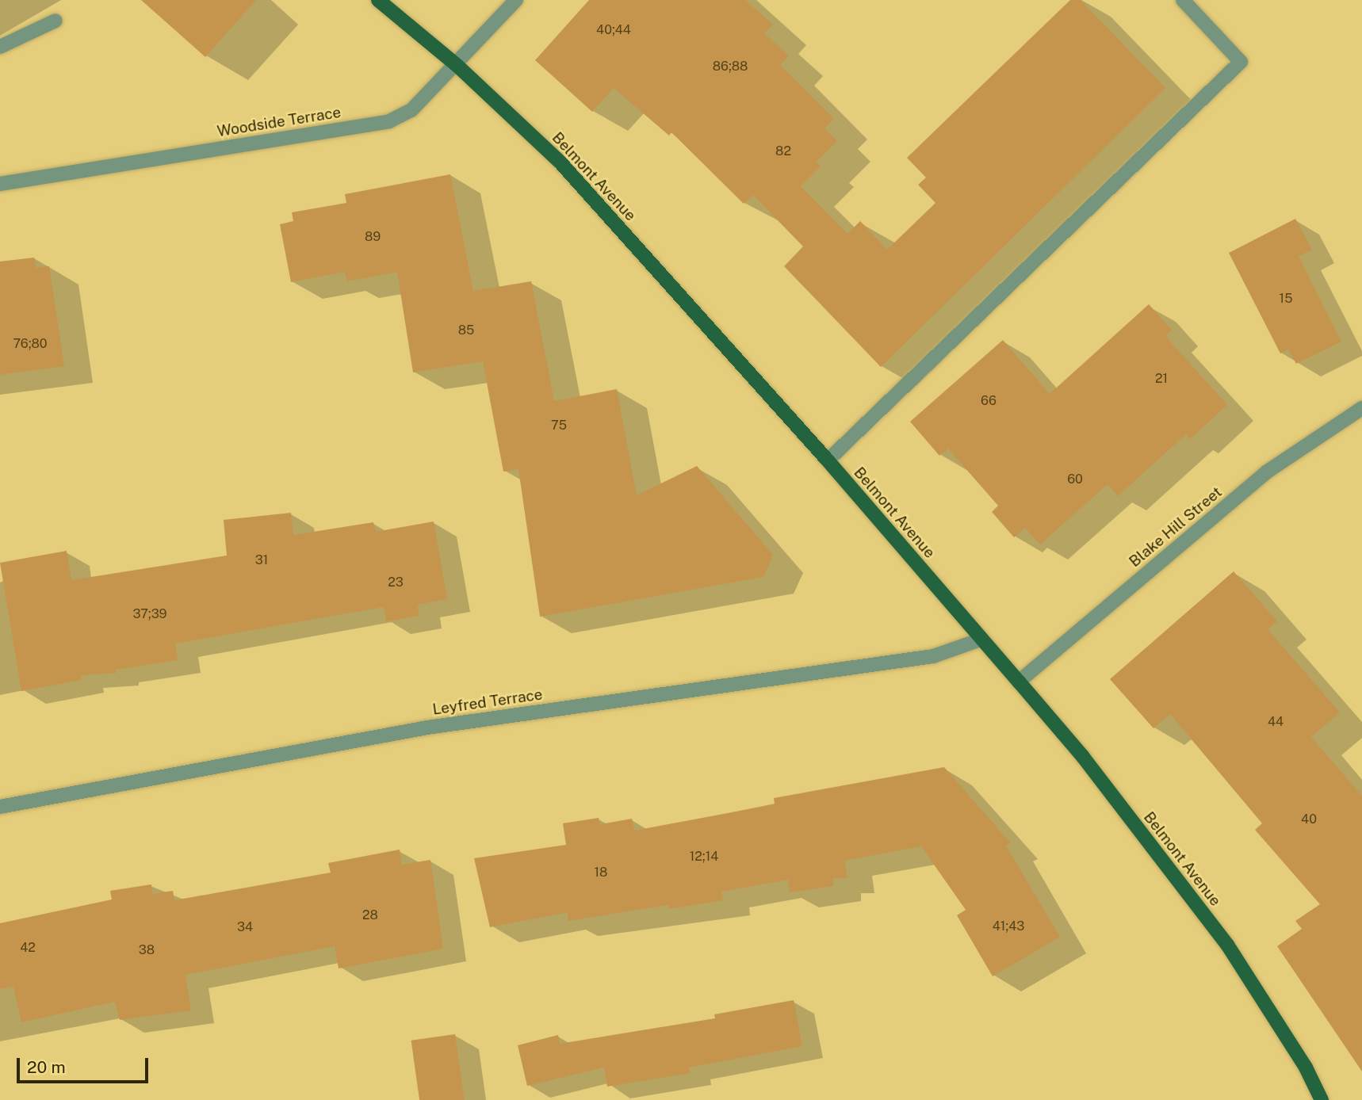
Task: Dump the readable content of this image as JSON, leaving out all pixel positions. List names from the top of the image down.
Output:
{
  "streets": {
    "main road": ["Belmont Avenue"],
    "street": ["Woodside Terrace", "Blake Hill Street", "Leyfred Terrace"]
  },
  "crossings": [
    ["Woodside Terrace", "Belmont Avenue"],
    ["Belmont Avenue", "Blake Hill Street"],
    ["Belmont Avenue", "Leyfred Terrace"]
  ],
  "house_numbers": [
    "40;44",
    "86;88",
    "82",
    "89",
    "15",
    "85",
    "76;80",
    "21",
    "66",
    "75",
    "60",
    "31",
    "23",
    "37;39",
    "44",
    "40",
    "12;14",
    "18",
    "28",
    "41;43",
    "34",
    "42",
    "38"
  ],
  "scale_bar": "20 m"
}
